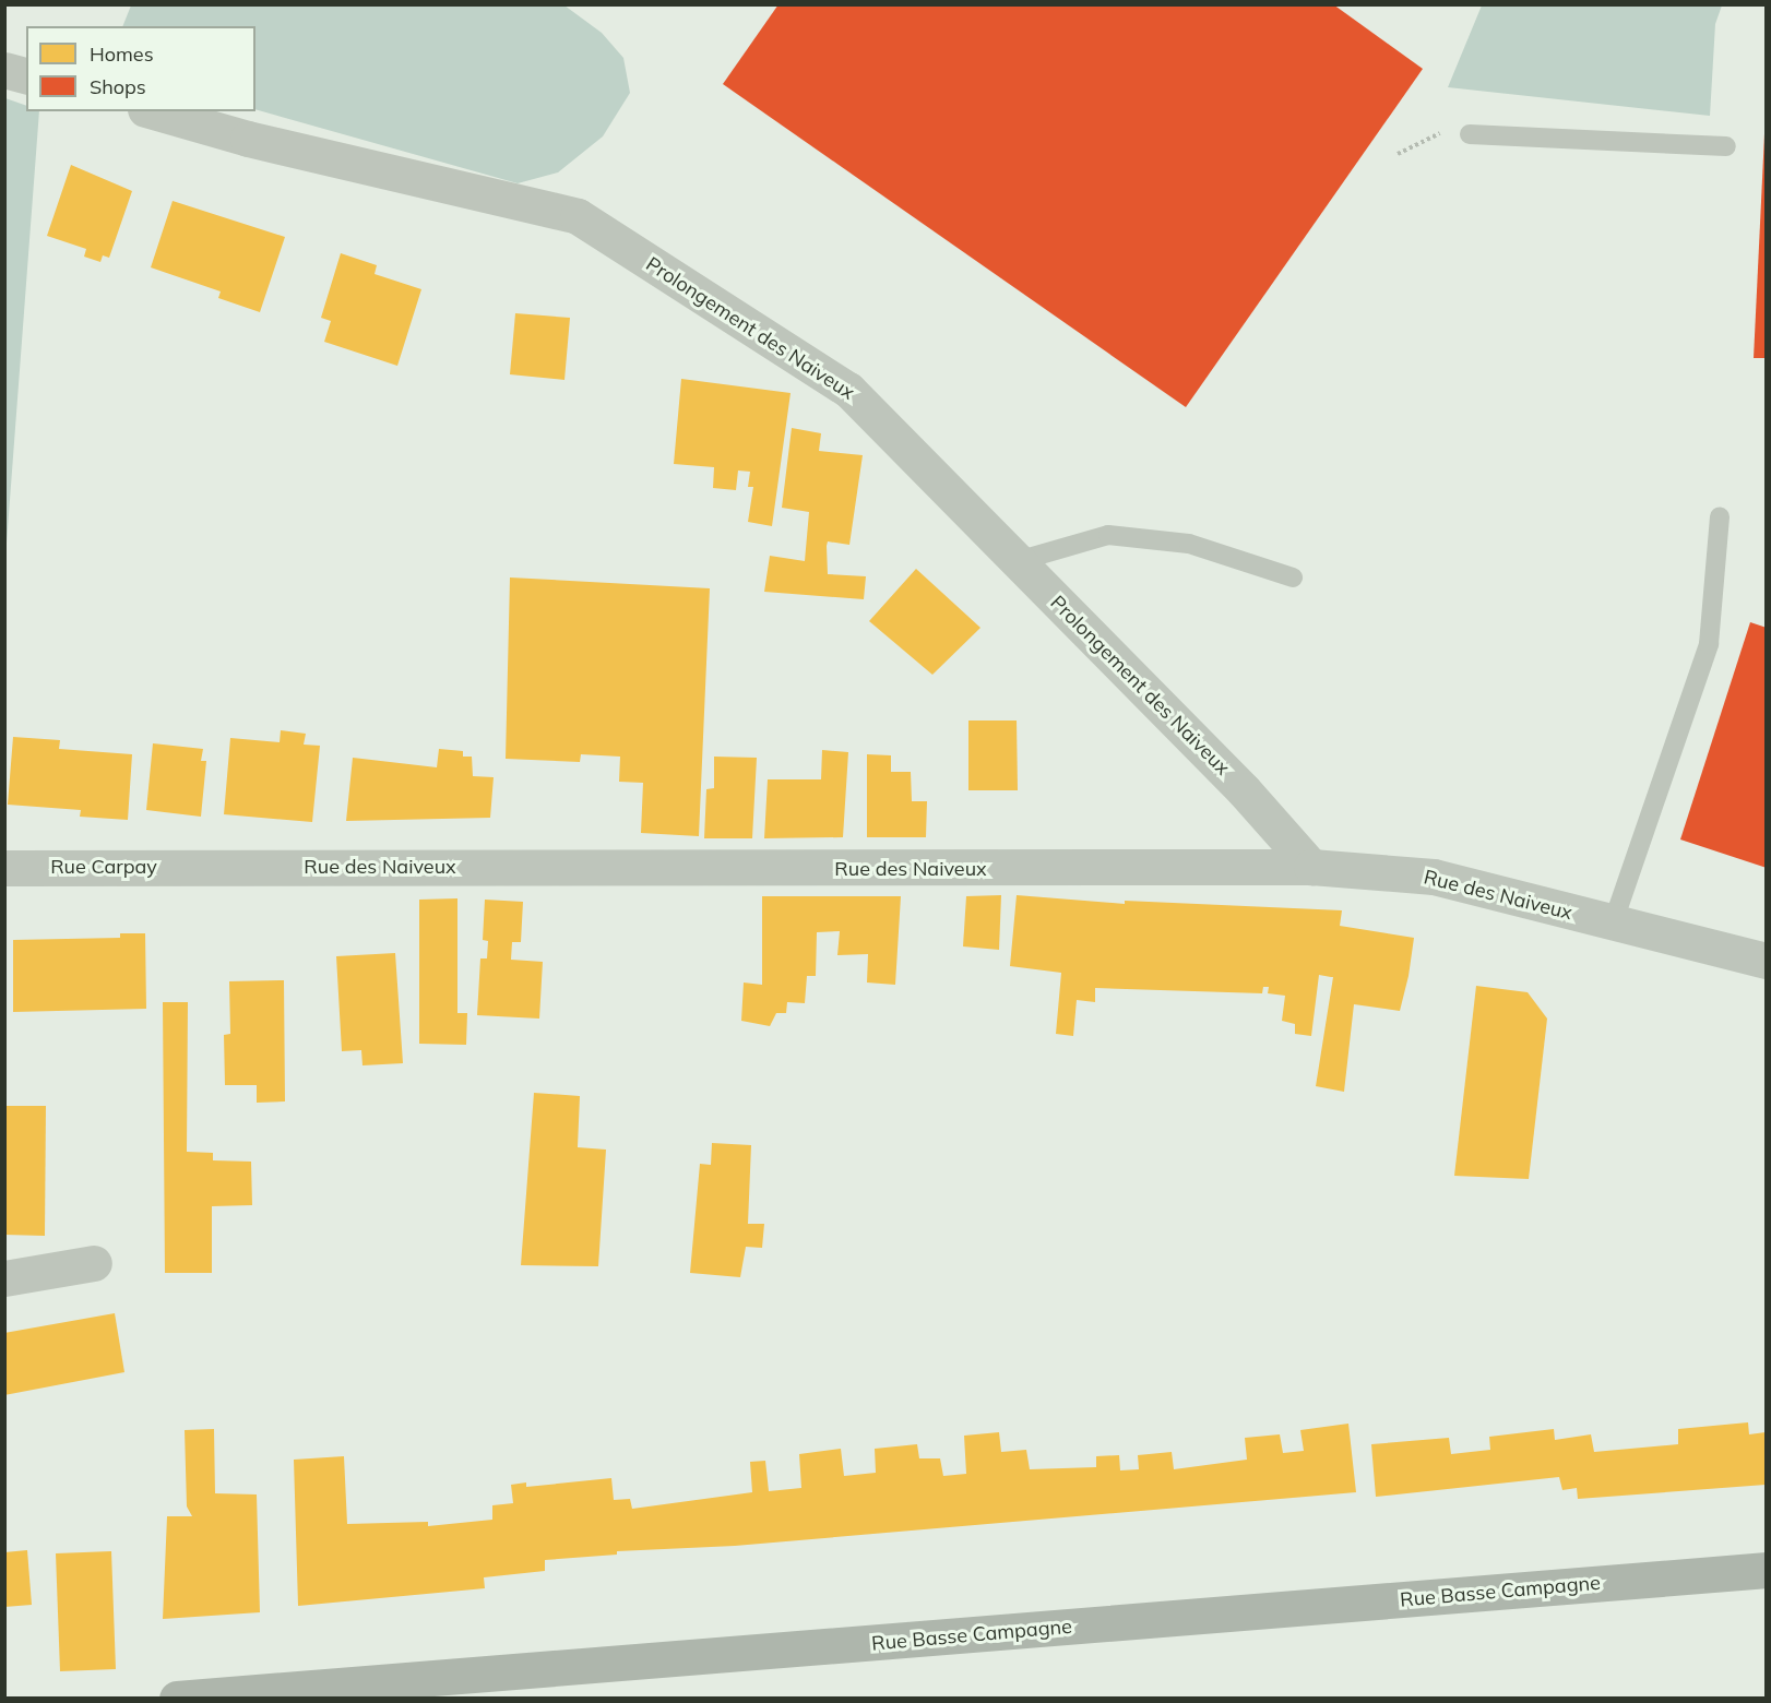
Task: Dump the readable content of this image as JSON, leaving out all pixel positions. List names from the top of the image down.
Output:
{
  "streets": {
    "main road": ["Rue Basse Campagne"],
    "street": ["Prolongement des Naiveux", "Rue Carpay", "Rue des Naiveux"]
  },
  "crossings": [
    ["Prolongement des Naiveux", "Rue des Naiveux"],
    ["Rue Carpay", "Rue des Naiveux"]
  ],
  "legend": ["Homes", "Shops"]
}
